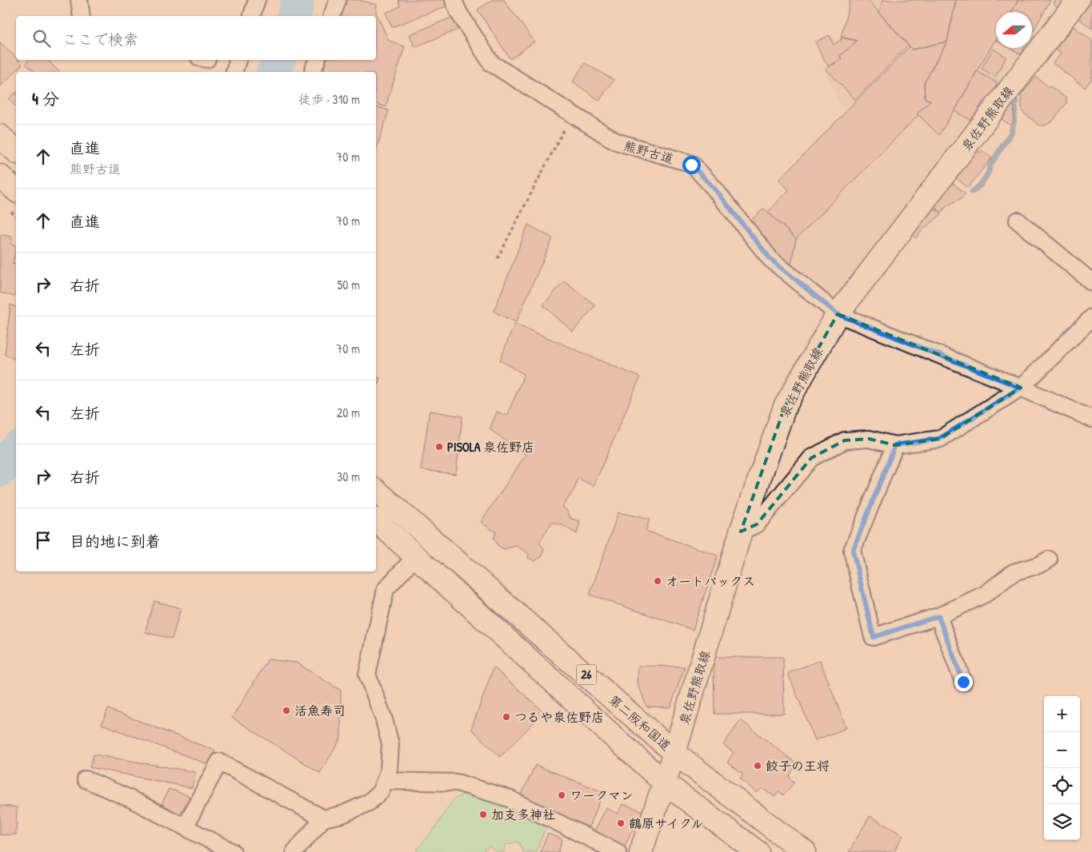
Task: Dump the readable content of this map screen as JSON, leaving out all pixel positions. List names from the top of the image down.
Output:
{
  "streets": {
    "main road": ["泉佐野熊取線", "26", "第二阪和国道"],
    "street": ["熊野古道"]
  },
  "crossings": [
    ["泉佐野熊取線", "熊野古道"],
    ["泉佐野熊取線", "26"],
    ["泉佐野熊取線", "第二阪和国道"]
  ],
  "places": [
    "PISOLA 泉佐野店",
    "オートバックス",
    "活魚寿司",
    "つるや泉佐野店",
    "餃子の王将",
    "ワークマン",
    "加支多神社",
    "鶴原サイクル"
  ],
  "north": "left",
  "page": {
    "search": "ここで検索",
    "heading": ["4 分", "徒歩 · 310 m"],
    "list": [
      ["直進", "熊野古道", "70 m"],
      ["直進", "70 m"],
      ["右折", "50 m"],
      ["左折", "70 m"],
      ["左折", "20 m"],
      ["右折", "30 m"],
      "目的地に到着"
    ],
    "map_buttons": ["+", "−"]
  }
}
